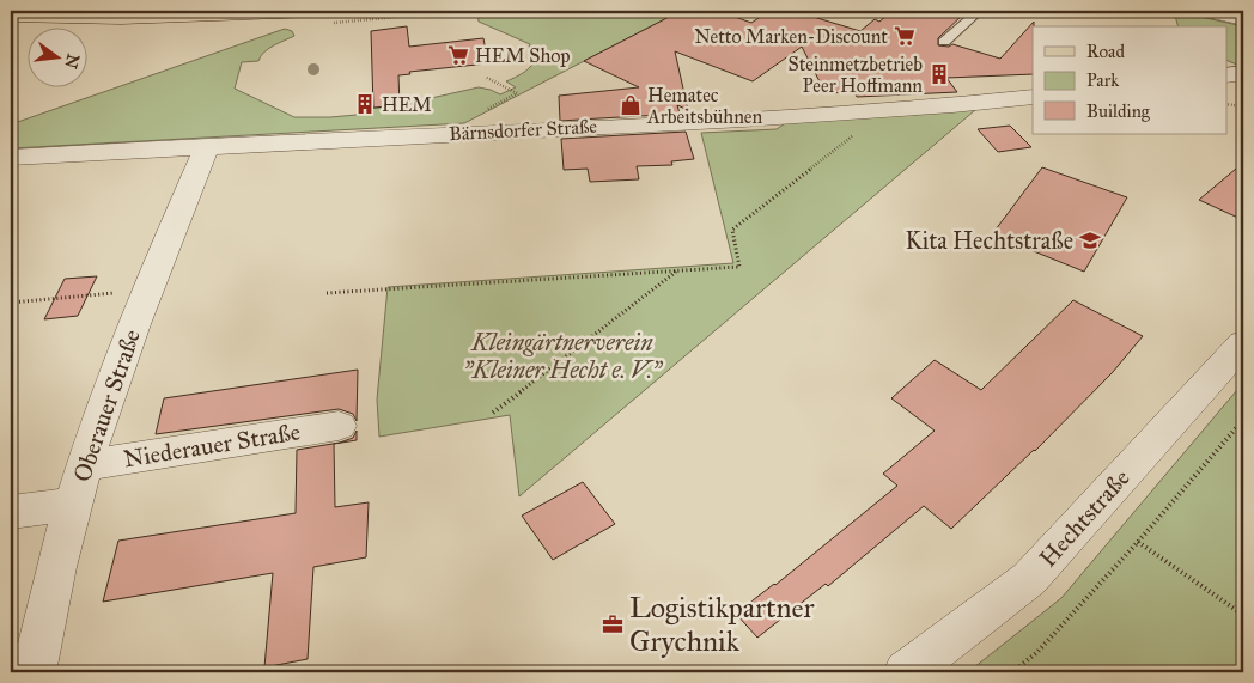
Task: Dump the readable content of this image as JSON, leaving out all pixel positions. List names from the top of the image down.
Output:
{
  "streets": {
    "street": [
      "Bärnsdorfer Straße",
      "Oberauer Straße",
      "Niederauer Straße",
      "Hechtstraße"
    ]
  },
  "crossings": [
    ["Bärnsdorfer Straße", "Oberauer Straße"],
    ["Oberauer Straße", "Niederauer Straße"]
  ],
  "parks": ["Kleingärtnerverein \"Kleiner Hecht e. V.\""],
  "places": {
    "supermarket": ["Netto Marken-Discount", "HEM Shop"],
    "building": ["Steinmetzbetrieb Peer Hoffmann", "HEM"],
    "shop": ["Hematec Arbeitsbühnen"],
    "school or university": ["Kita Hechtstraße"],
    "office": ["Logistikpartner Grychnik"]
  },
  "legend": ["Road", "Park", "Building"],
  "north": "right"
}
